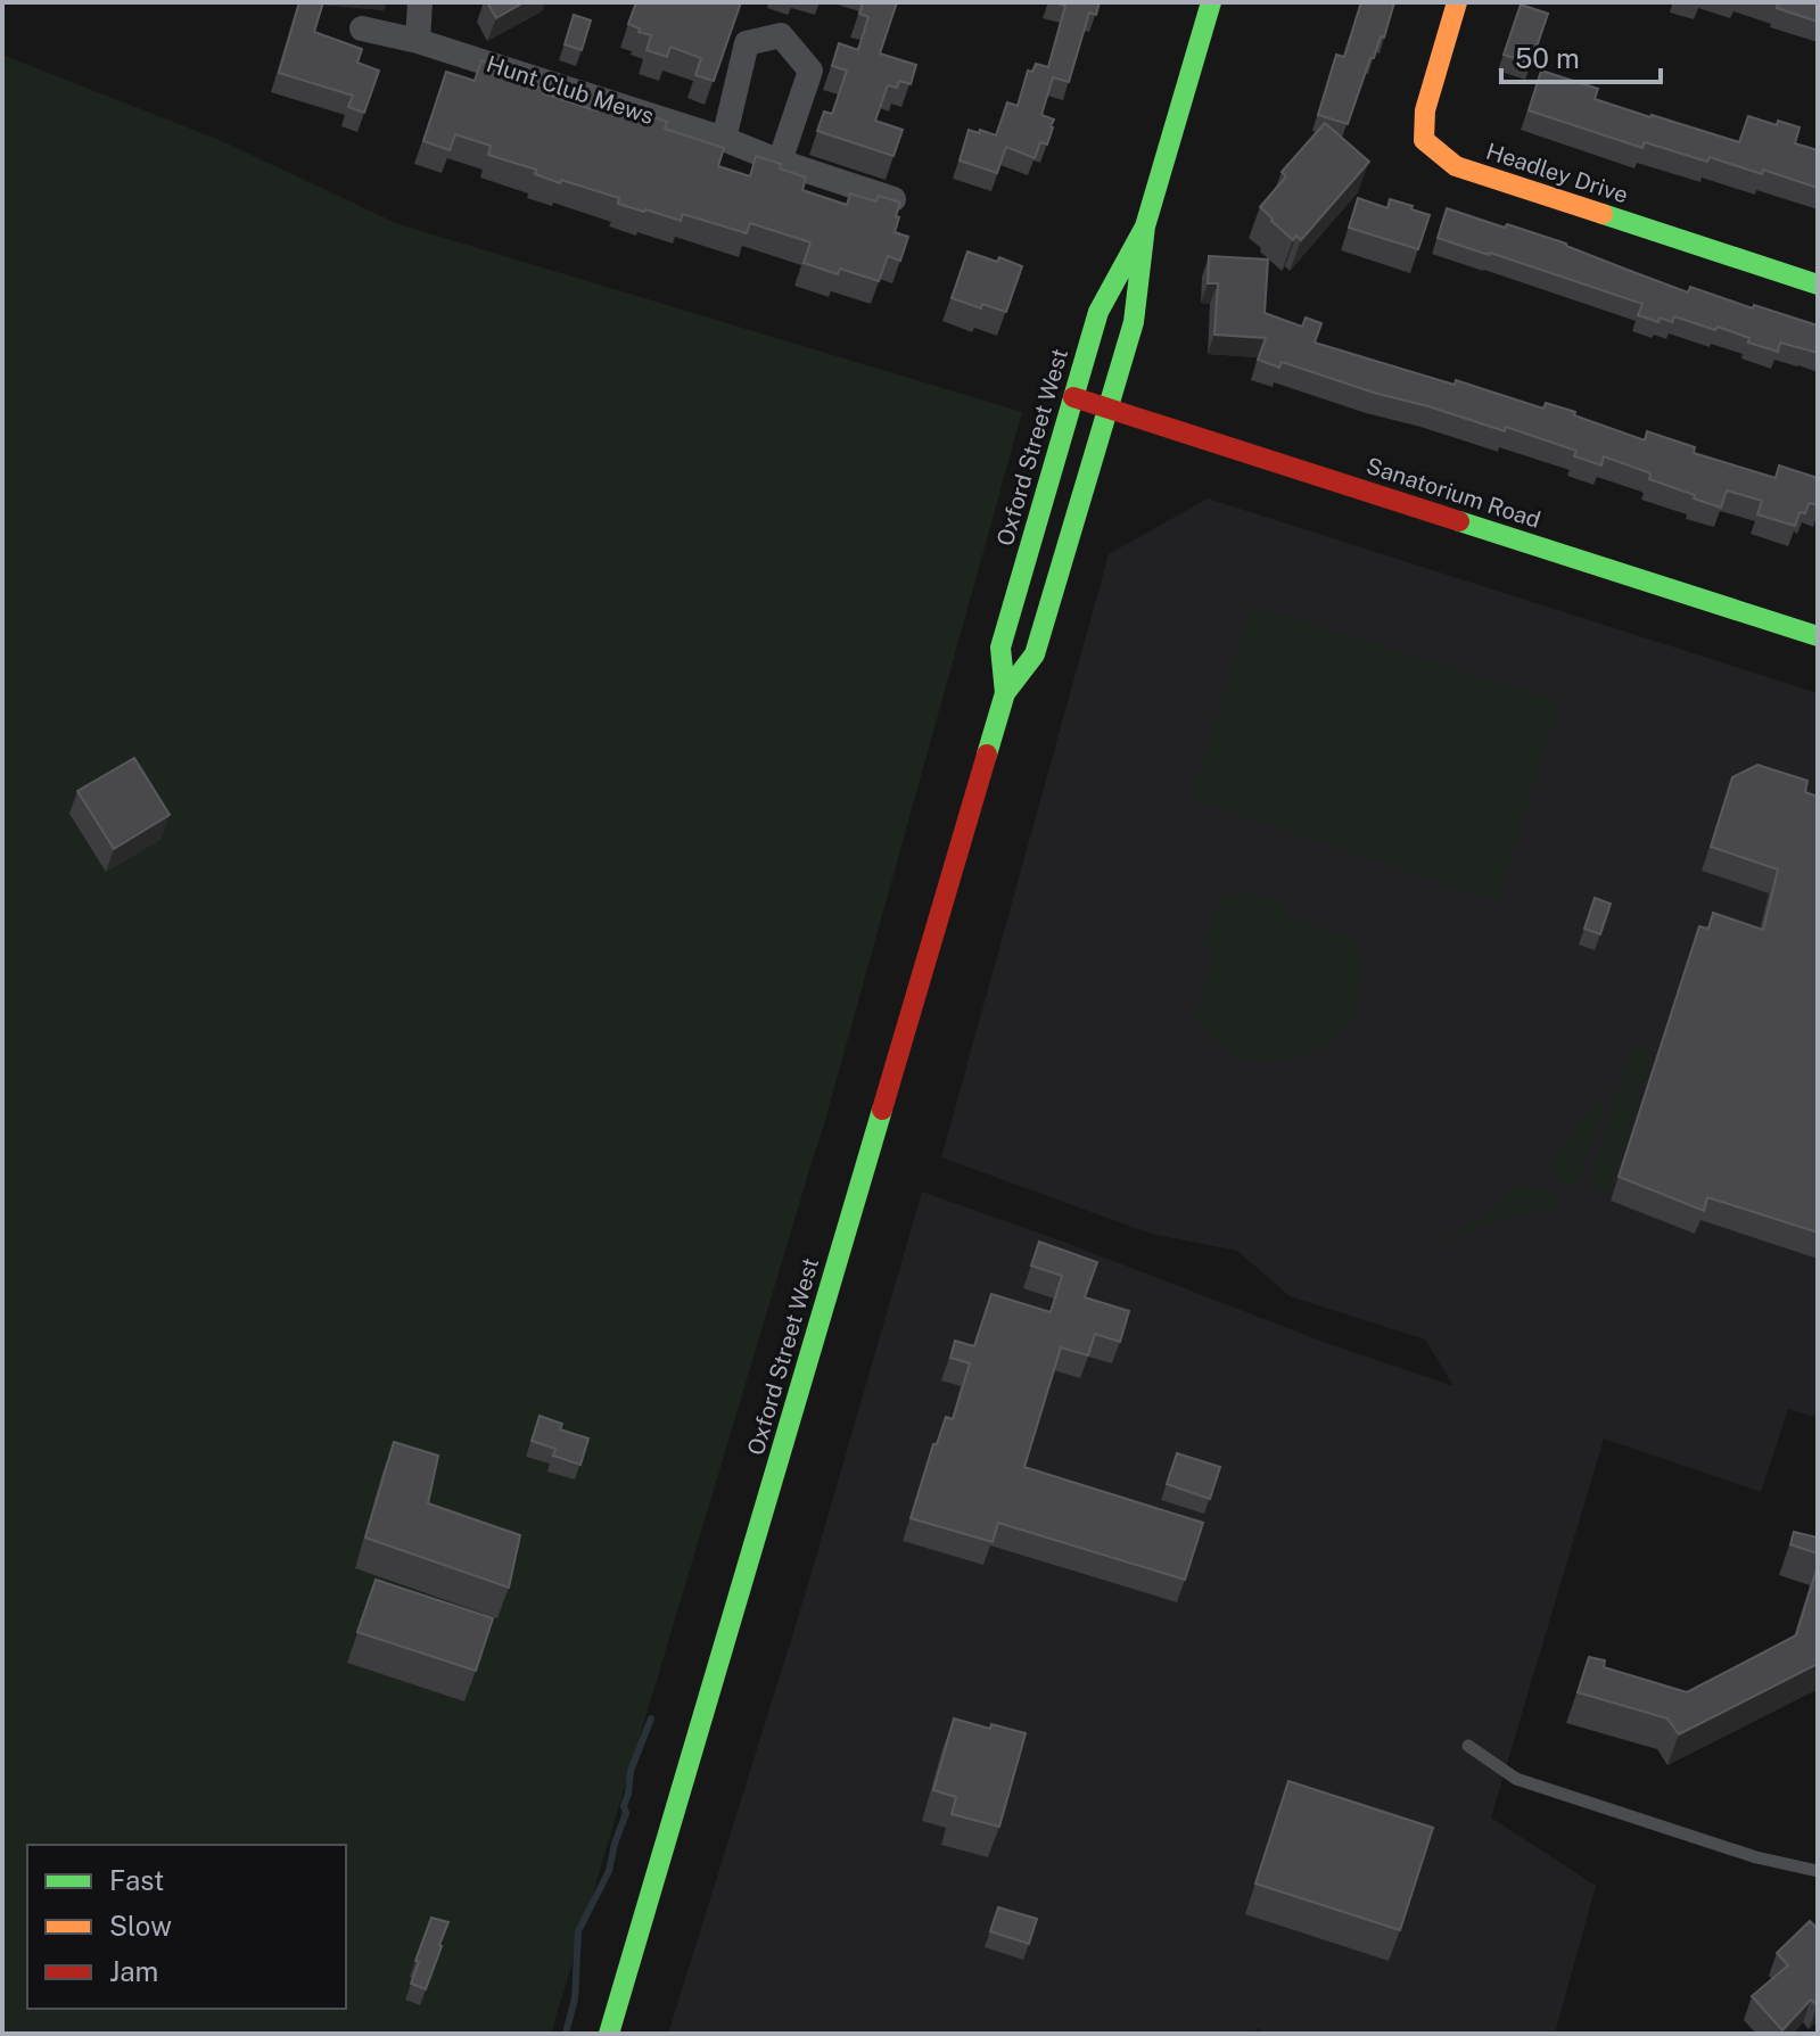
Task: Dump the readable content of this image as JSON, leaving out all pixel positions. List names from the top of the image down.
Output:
{
  "streets": {
    "main road": ["Headley Drive", "Oxford Street West", "Sanatorium Road"],
    "street": ["Hunt Club Mews"]
  },
  "crossings": [
    ["Oxford Street West", "Sanatorium Road"]
  ],
  "legend": ["Fast", "Slow", "Jam"],
  "scale_bar": "50 m"
}
